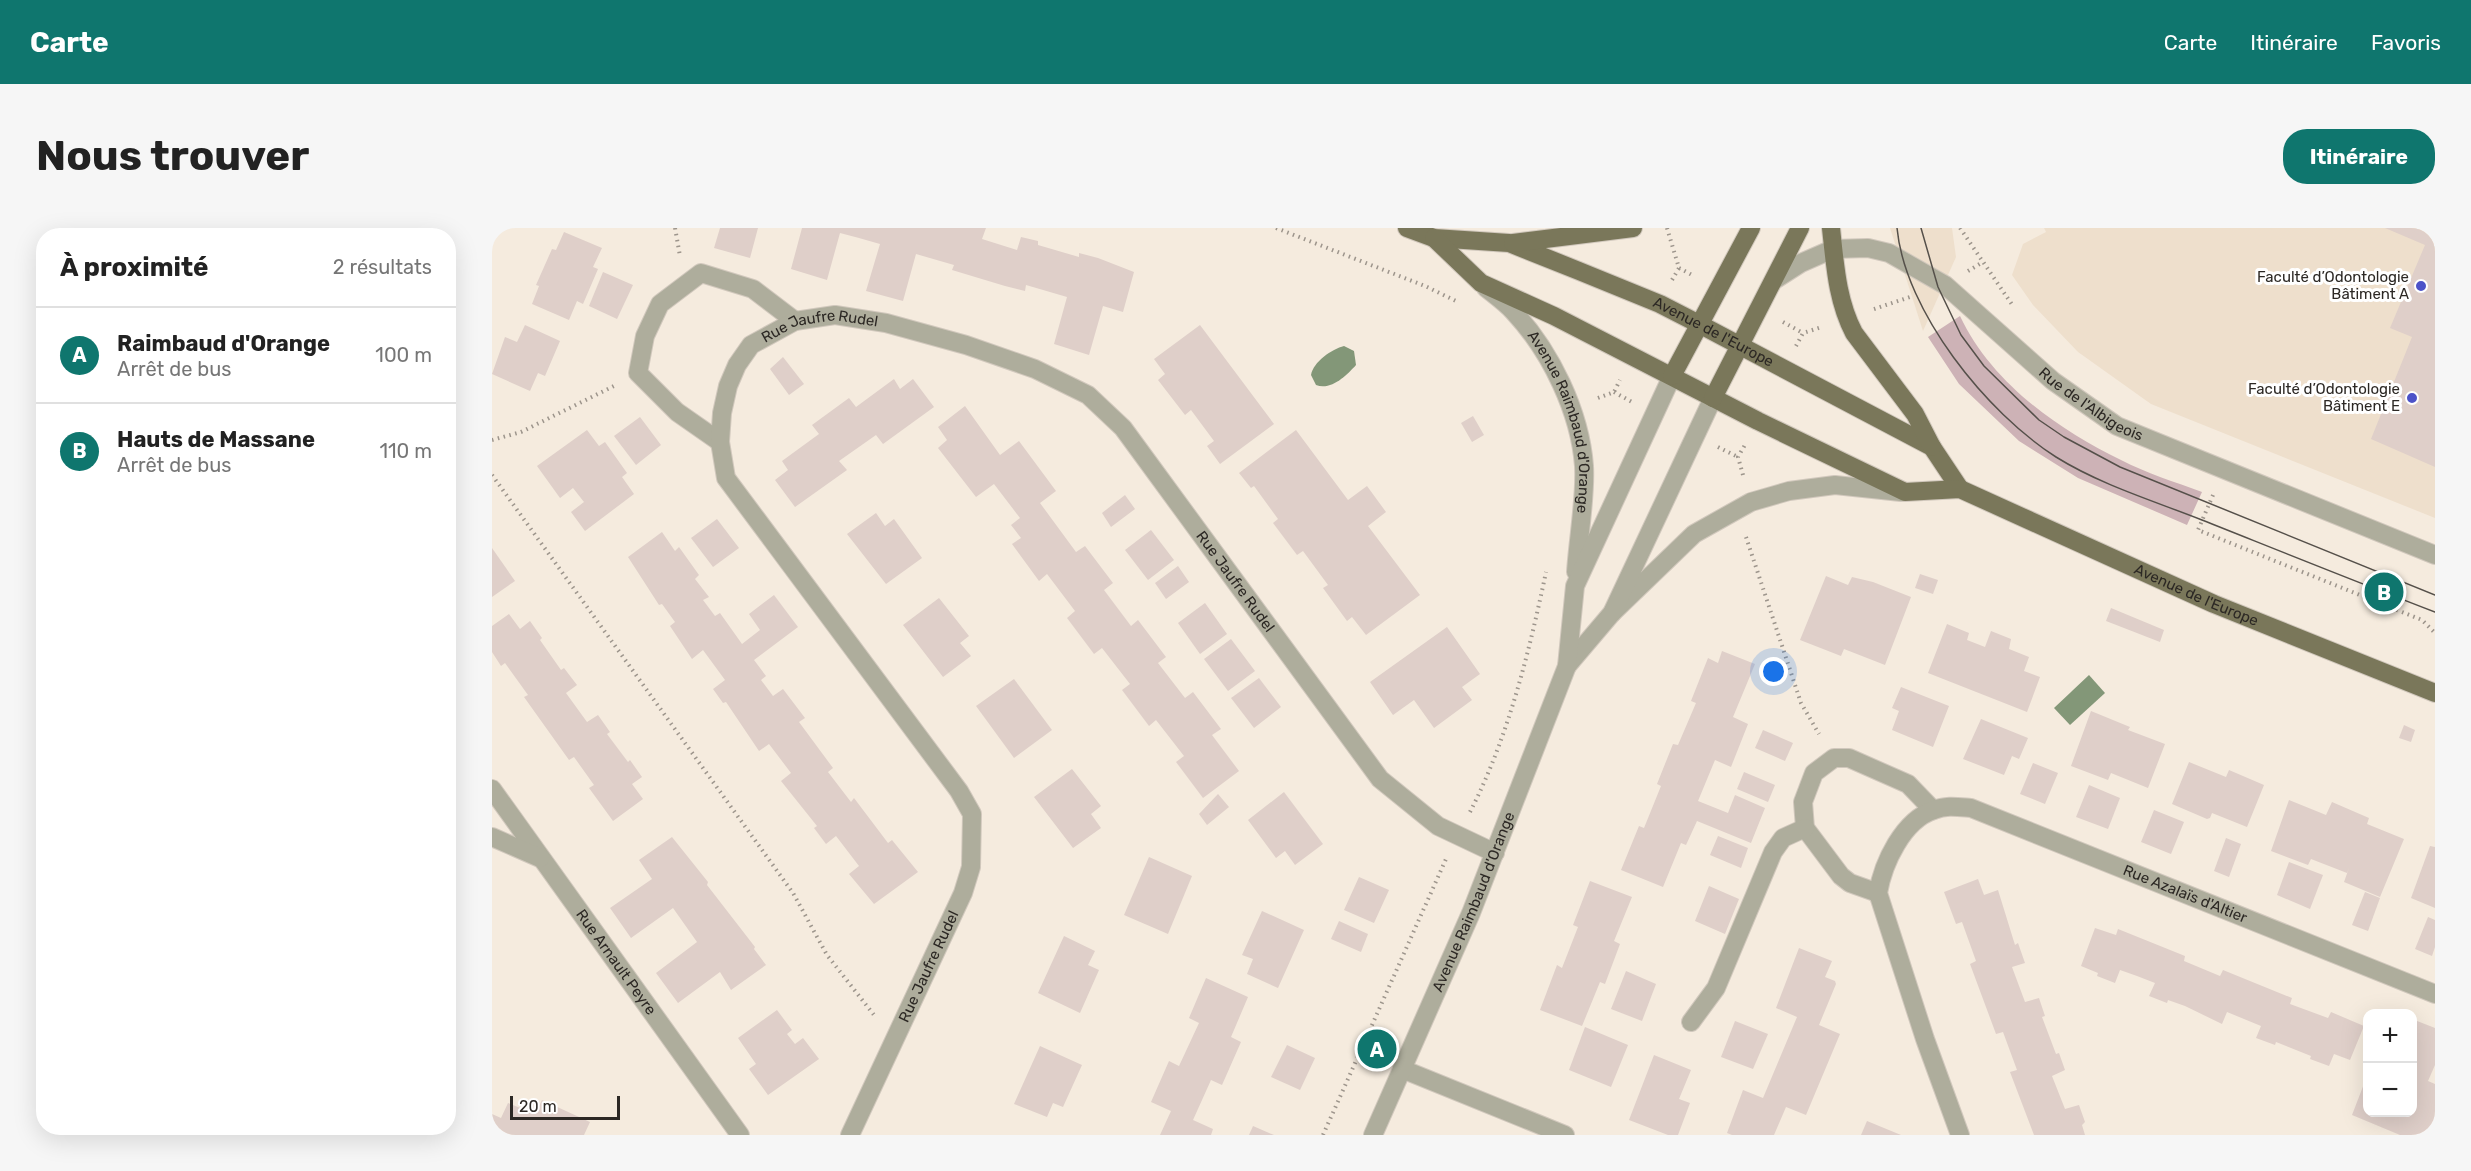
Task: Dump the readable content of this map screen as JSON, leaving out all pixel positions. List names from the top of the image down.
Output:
{
  "streets": {
    "main road": ["Avenue de l'Europe"],
    "street": [
      "Rue Jaufre Rudel",
      "Rue de l'Albigeois",
      "Avenue Raimbaud d'Orange",
      "Rue Azalaïs d'Altier",
      "Rue Arnault Peyre"
    ]
  },
  "crossings": [
    ["Rue Jaufre Rudel", "Avenue Raimbaud d'Orange"],
    ["Avenue de l'Europe", "Avenue Raimbaud d'Orange"]
  ],
  "places": ["Faculté d’Odontologie Bâtiment A", "Faculté d’Odontologie Bâtiment E"],
  "scale_bar": "20 m",
  "page": {
    "header": "Carte",
    "nav": ["Carte", "Itinéraire", "Favoris"],
    "buttons": "Itinéraire",
    "title": "Nous trouver",
    "heading": ["À proximité", "2 résultats"],
    "list": [
      {
        "mark": "A",
        "name": "Raimbaud d'Orange",
        "note": "Arrêt de bus",
        "value": "100 m"
      },
      {
        "mark": "B",
        "name": "Hauts de Massane",
        "note": "Arrêt de bus",
        "value": "110 m"
      }
    ],
    "pins": ["B", "A"],
    "map_buttons": ["+", "−"],
    "scale": "20 m"
  }
}
